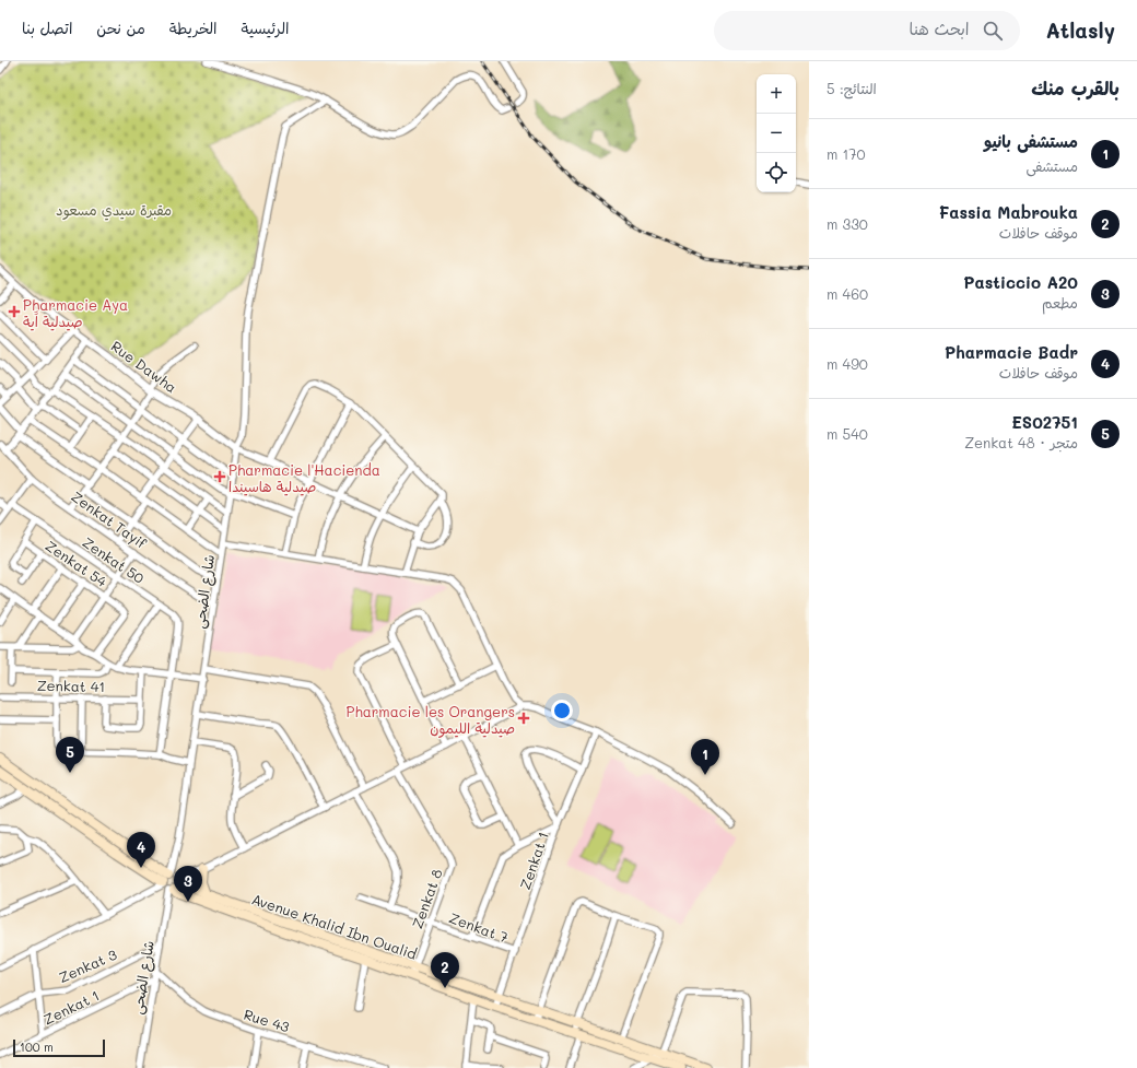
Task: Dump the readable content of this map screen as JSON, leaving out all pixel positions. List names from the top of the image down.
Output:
{
  "streets": {
    "main road": ["Avenue Khalid Ibn Oualid"],
    "street": [
      "Rue Dawha",
      "Zenkat Tayif",
      "Zenkat 50",
      "Zenkat 54",
      "شارع الضحى",
      "Zenkat 41",
      "Zenkat 1",
      "Zenkat 8",
      "Zenkat 7",
      "Zenkat 3",
      "Rue 43"
    ]
  },
  "crossings": [
    ["Rue Dawha", "شارع الضحى"],
    ["Zenkat Tayif", "شارع الضحى"],
    ["Zenkat 50", "Zenkat 54"],
    ["شارع الضحى", "Zenkat 1"],
    ["شارع الضحى", "Avenue Khalid Ibn Oualid"],
    ["شارع الضحى", "Zenkat 3"],
    ["شارع الضحى", "Rue 43"],
    ["Zenkat 1", "Avenue Khalid Ibn Oualid"],
    ["Zenkat 1", "Zenkat 7"],
    ["Zenkat 8", "Avenue Khalid Ibn Oualid"],
    ["Zenkat 8", "Zenkat 7"]
  ],
  "parks": ["مقبرة سيدي مسعود"],
  "places": {
    "health": ["Pharmacie Aya صيدلية اًية", "Pharmacie l'Hacienda صيدلية هاسيندا", "Pharmacie les Orangers صيدلية الليمون"]
  },
  "scale_bar": "100 m",
  "page": {
    "header": "Atlasly",
    "search": "ابحث هنا",
    "nav": [
      "الرئيسية",
      "الخريطة",
      "من نحن",
      "اتصل بنا"
    ],
    "heading": ["بالقرب منك", "النتائج: 5"],
    "map_buttons": ["+", "−"],
    "list": [
      {
        "mark": "1",
        "name": "مستشفى بانيو",
        "note": "مستشفى",
        "value": "170 m"
      },
      {
        "mark": "2",
        "name": "Fassia Mabrouka",
        "note": "موقف حافلات",
        "value": "330 m"
      },
      {
        "mark": "3",
        "name": "Pasticcio A20",
        "note": "مطعم",
        "value": "460 m"
      },
      {
        "mark": "4",
        "name": "Pharmacie Badr",
        "note": "موقف حافلات",
        "value": "490 m"
      },
      {
        "mark": "5",
        "name": "ES02751",
        "note": "متجر · Zenkat 48",
        "value": "540 m"
      }
    ],
    "pins": [
      "5",
      "1",
      "4",
      "3",
      "2"
    ],
    "scale": "100 m"
  }
}
